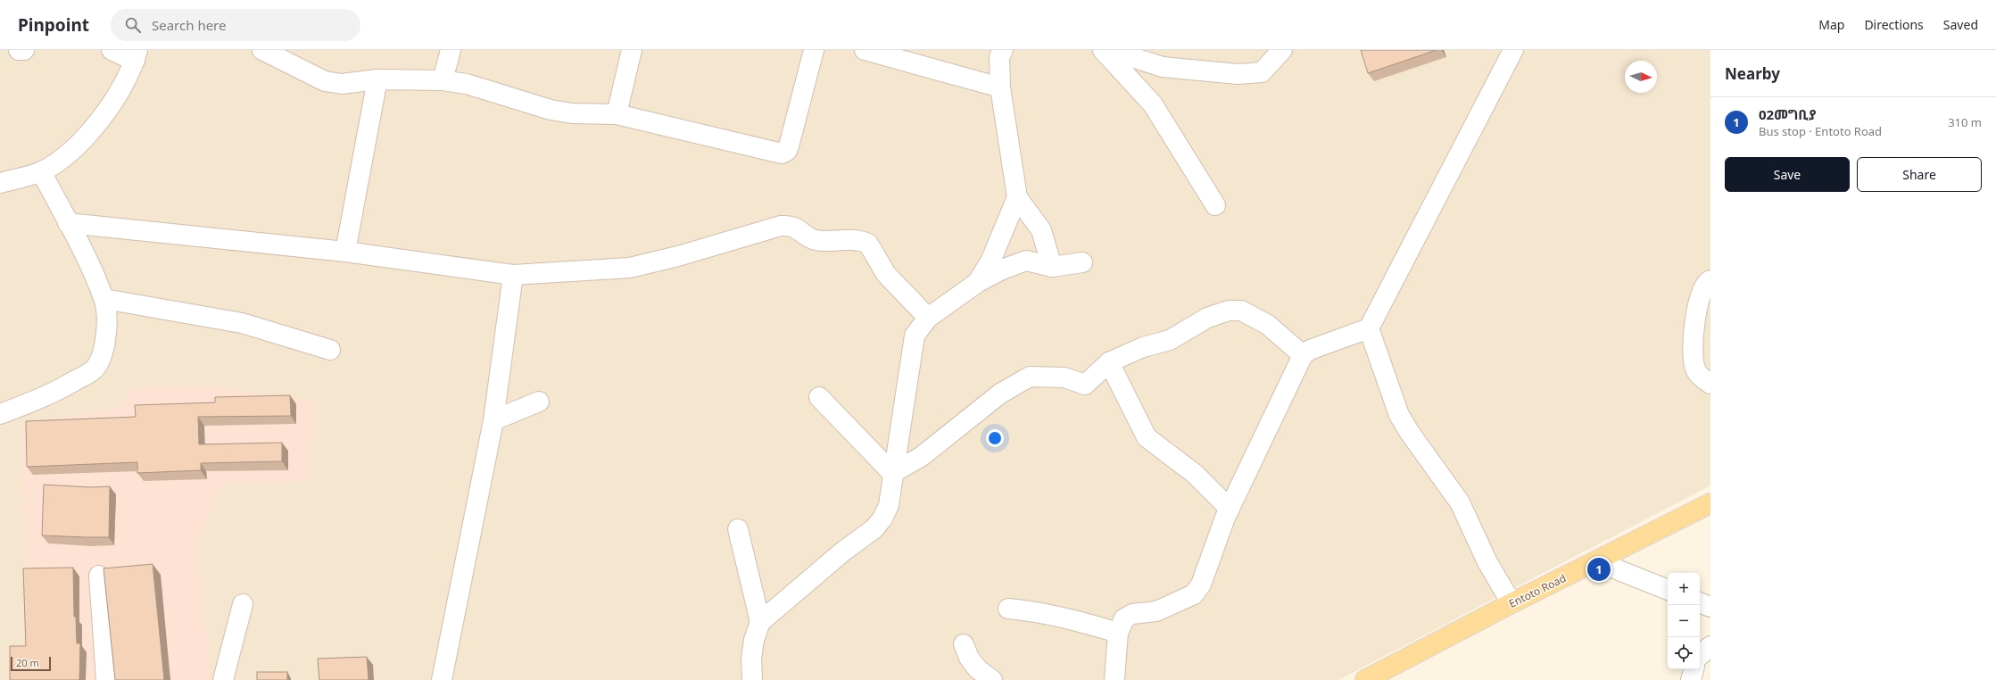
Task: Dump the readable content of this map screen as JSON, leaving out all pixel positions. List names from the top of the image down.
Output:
{
  "streets": {
    "main road": ["Entoto Road"]
  },
  "scale_bar": "20 m",
  "north": "right",
  "page": {
    "header": "Pinpoint",
    "search": "Search here",
    "nav": ["Map", "Directions", "Saved"],
    "heading": "Nearby",
    "list": [
      {
        "mark": "1",
        "name": "02መግቢያ",
        "note": "Bus stop · Entoto Road",
        "value": "310 m"
      }
    ],
    "buttons": ["Save", "Share"],
    "pins": "1",
    "map_buttons": ["+", "−"],
    "scale": "20 m"
  }
}
